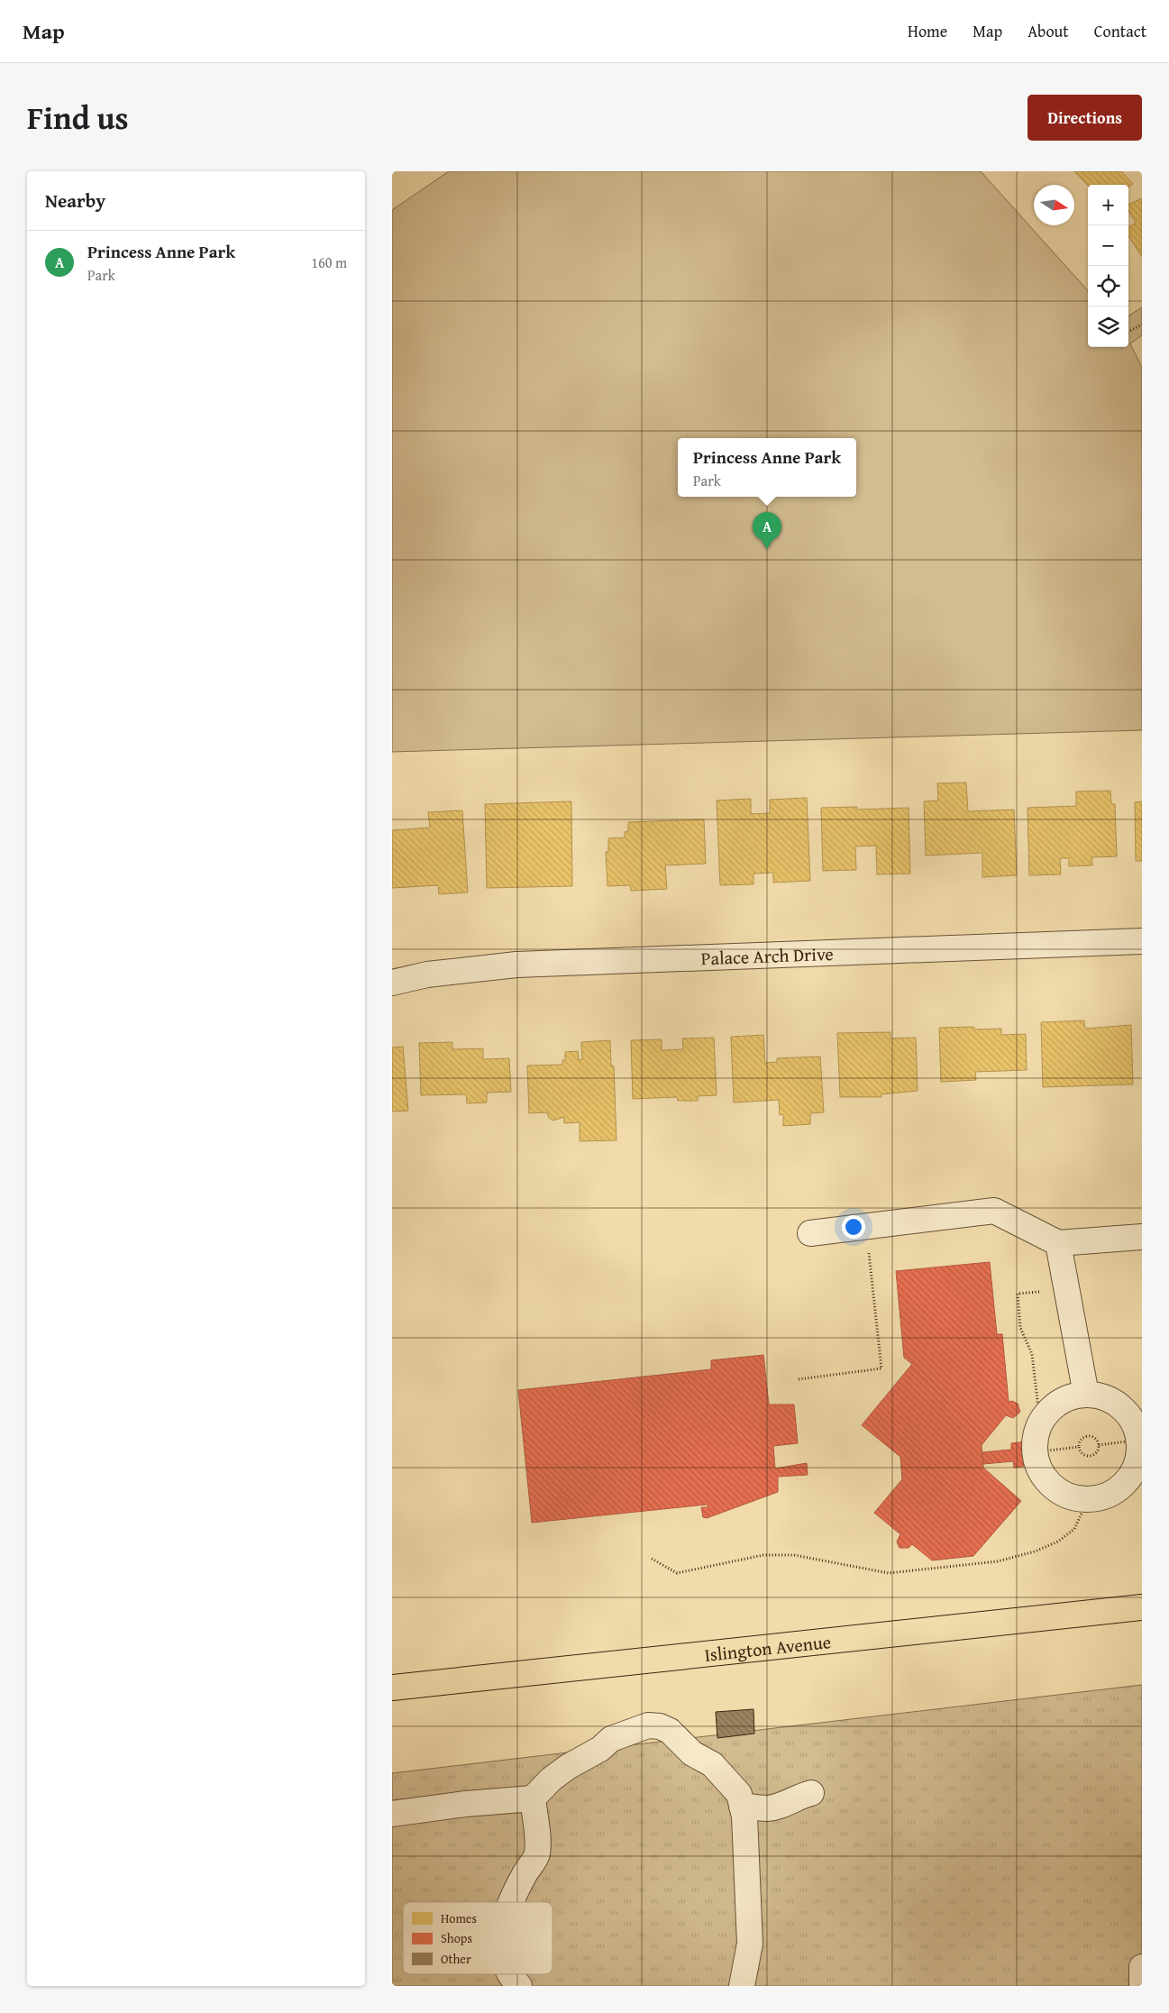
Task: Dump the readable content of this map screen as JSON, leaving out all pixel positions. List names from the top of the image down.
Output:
{
  "streets": {
    "main road": ["Islington Avenue"],
    "street": ["Palace Arch Drive"]
  },
  "legend": ["Homes", "Shops", "Other"],
  "north": "right",
  "page": {
    "header": "Map",
    "nav": [
      "Home",
      "Map",
      "About",
      "Contact"
    ],
    "title": "Find us",
    "buttons": "Directions",
    "heading": "Nearby",
    "map_buttons": ["+", "−"],
    "list": [
      {
        "mark": "A",
        "name": "Princess Anne Park",
        "note": "Park",
        "value": "160 m"
      }
    ],
    "popup": ["Princess Anne Park", "Park"],
    "pins": "A"
  }
}
